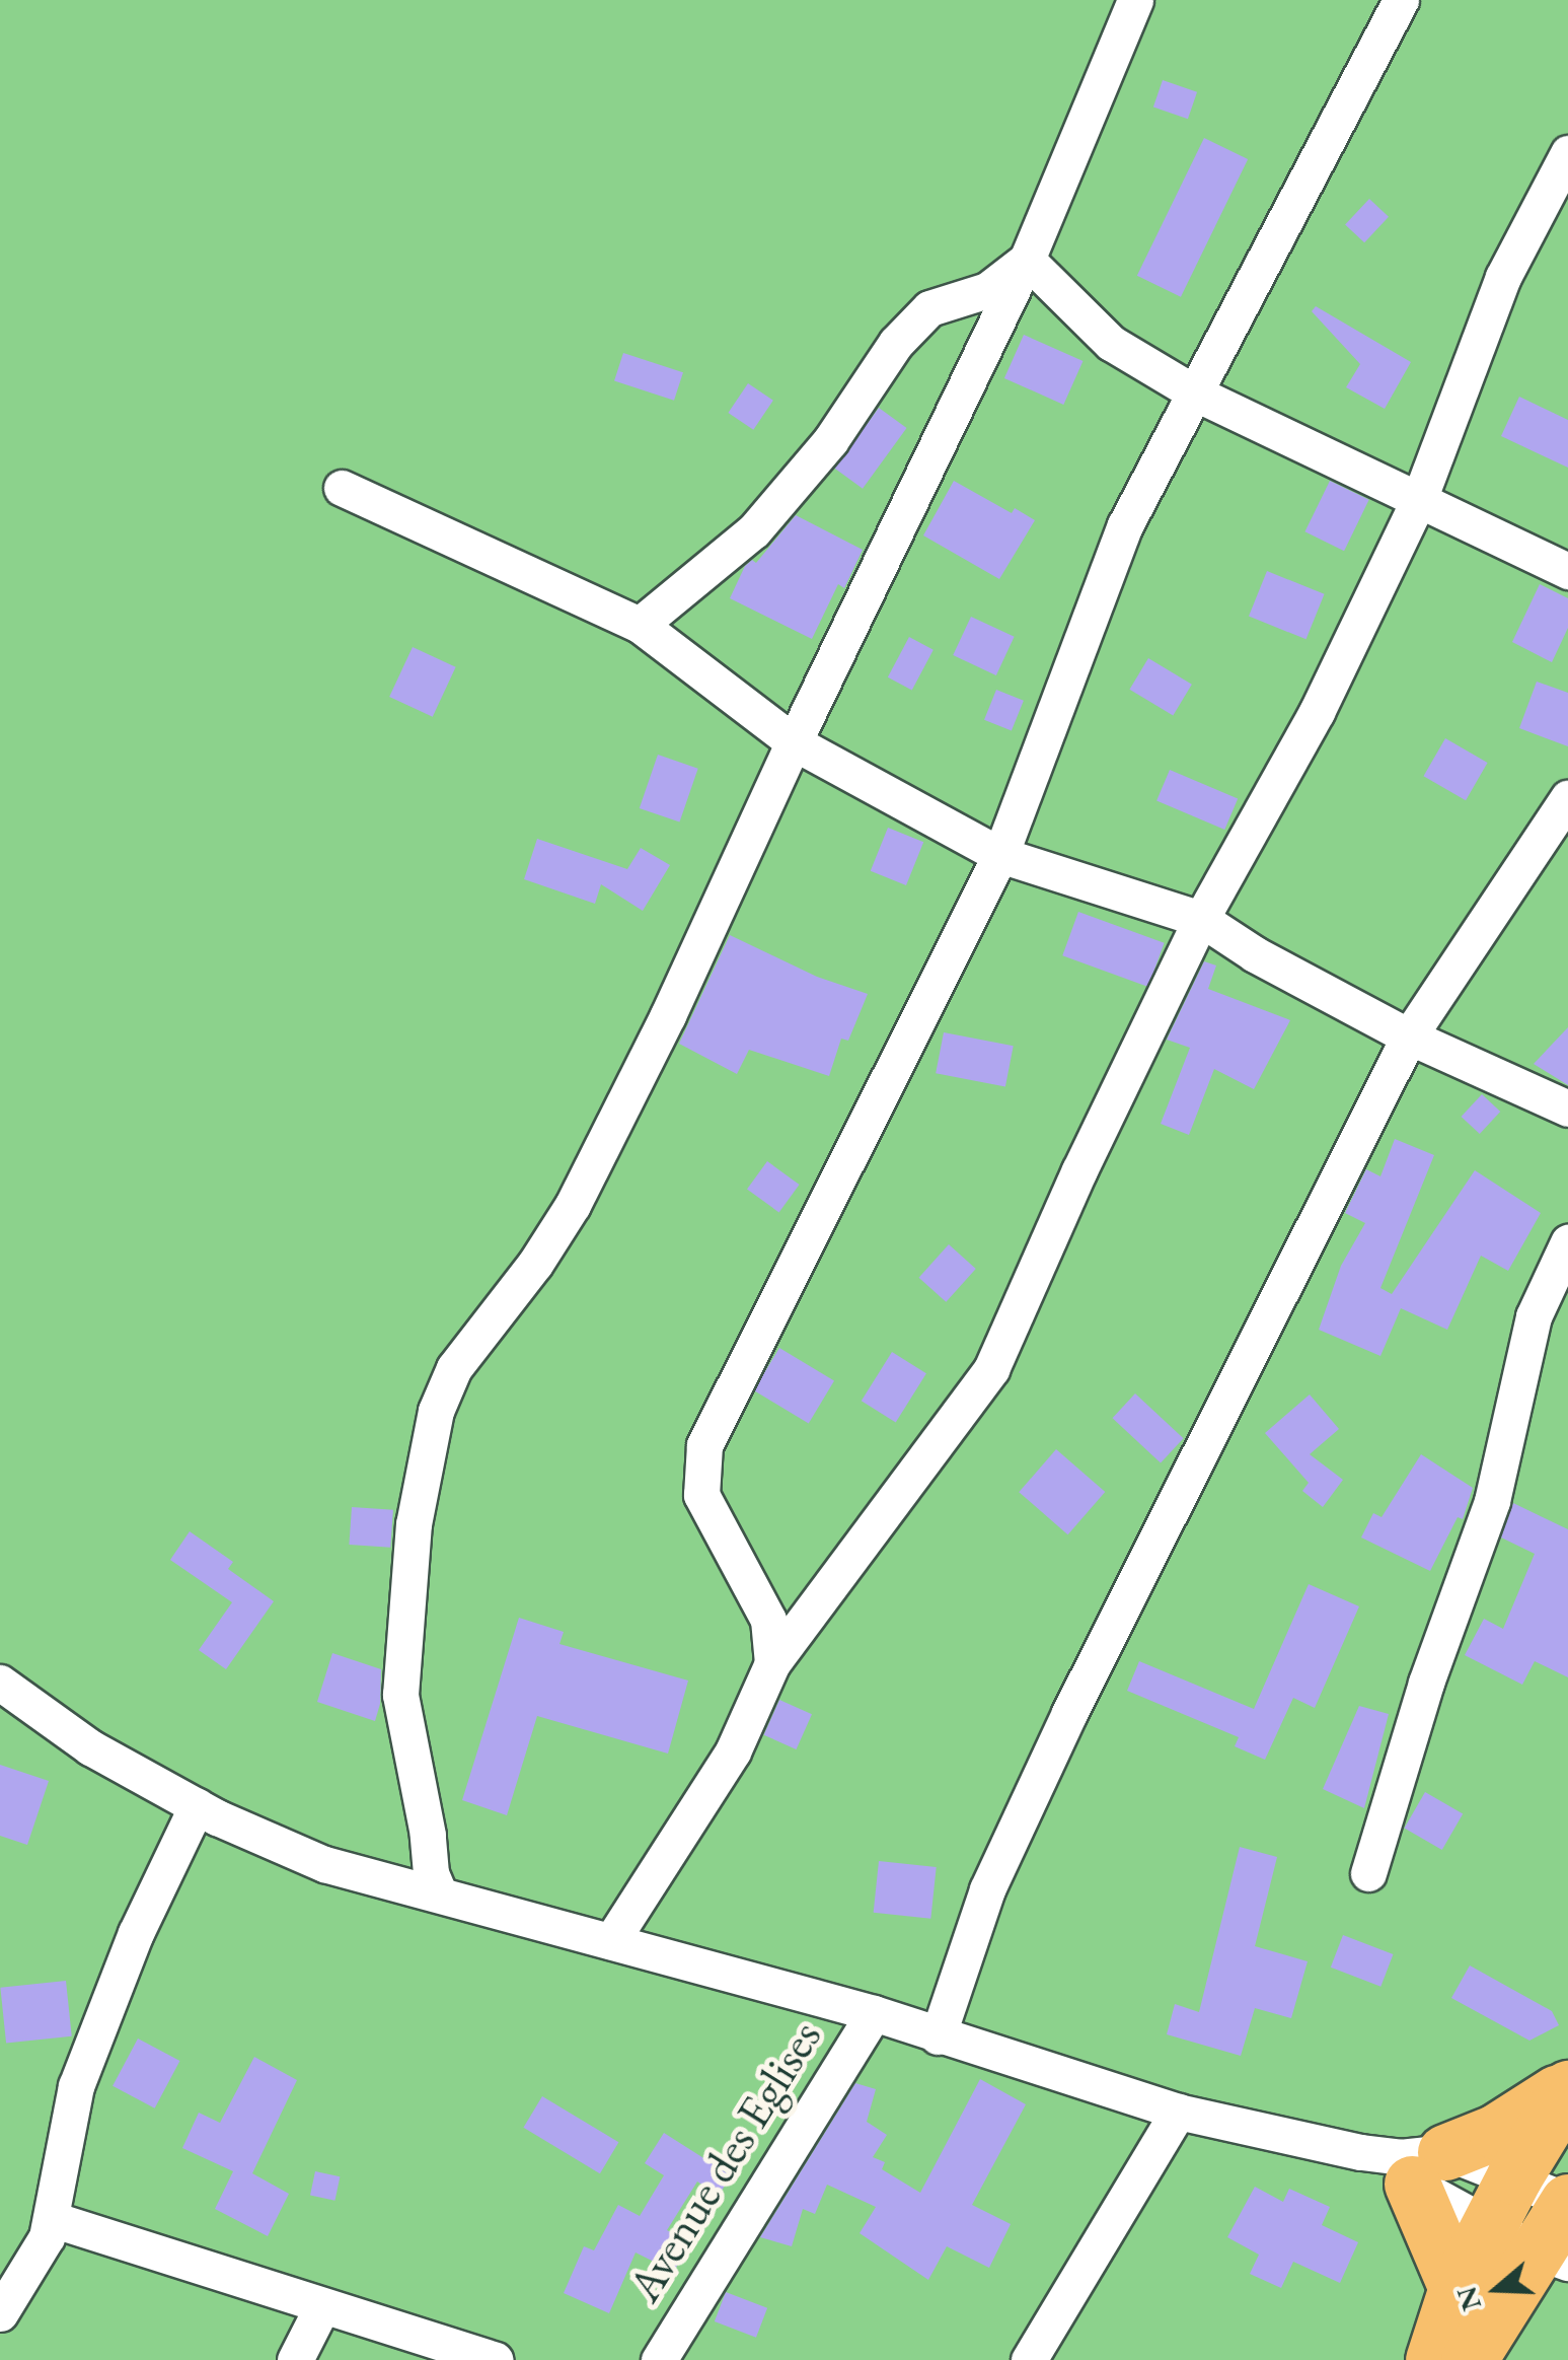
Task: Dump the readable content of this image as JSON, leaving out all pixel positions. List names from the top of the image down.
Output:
{
  "streets": {
    "street": ["Avenue des Eglises"]
  },
  "north": "left"
}
